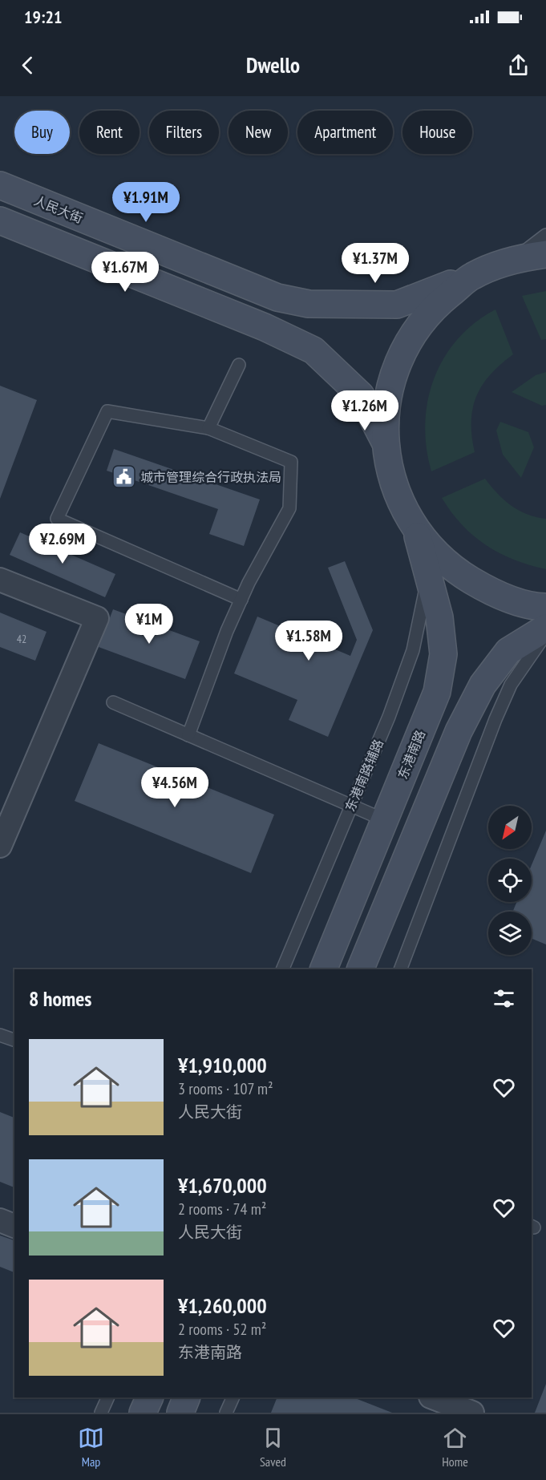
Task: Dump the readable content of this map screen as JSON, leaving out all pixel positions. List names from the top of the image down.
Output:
{
  "streets": {
    "main road": ["人民大街", "东港南路"],
    "lane": ["东港南路辅路"]
  },
  "crossings": [
    ["东港南路", "东港南路辅路"]
  ],
  "places": {
    "public building": ["城市管理综合行政执法局"]
  },
  "house_numbers": ["42"],
  "north": "bottom left",
  "page": {
    "status": "19:21",
    "header": "Dwello",
    "chip": [
      "Buy",
      "Rent",
      "Filters",
      "New",
      "Apartment",
      "House"
    ],
    "price": [
      "¥1.91M",
      "¥1.37M",
      "¥1.67M",
      "¥1.26M",
      "¥2.69M",
      "¥1M",
      "¥1.58M",
      "¥4.56M"
    ],
    "heading": "8 homes",
    "list": [
      {
        "name": "¥1,910,000",
        "note": "3 rooms · 107 m² · 人民大街"
      },
      {
        "name": "¥1,670,000",
        "note": "2 rooms · 74 m² · 人民大街"
      },
      {
        "name": "¥1,260,000",
        "note": "2 rooms · 52 m² · 东港南路"
      }
    ],
    "tabs": ["Map", "Saved", "Home"]
  }
}
